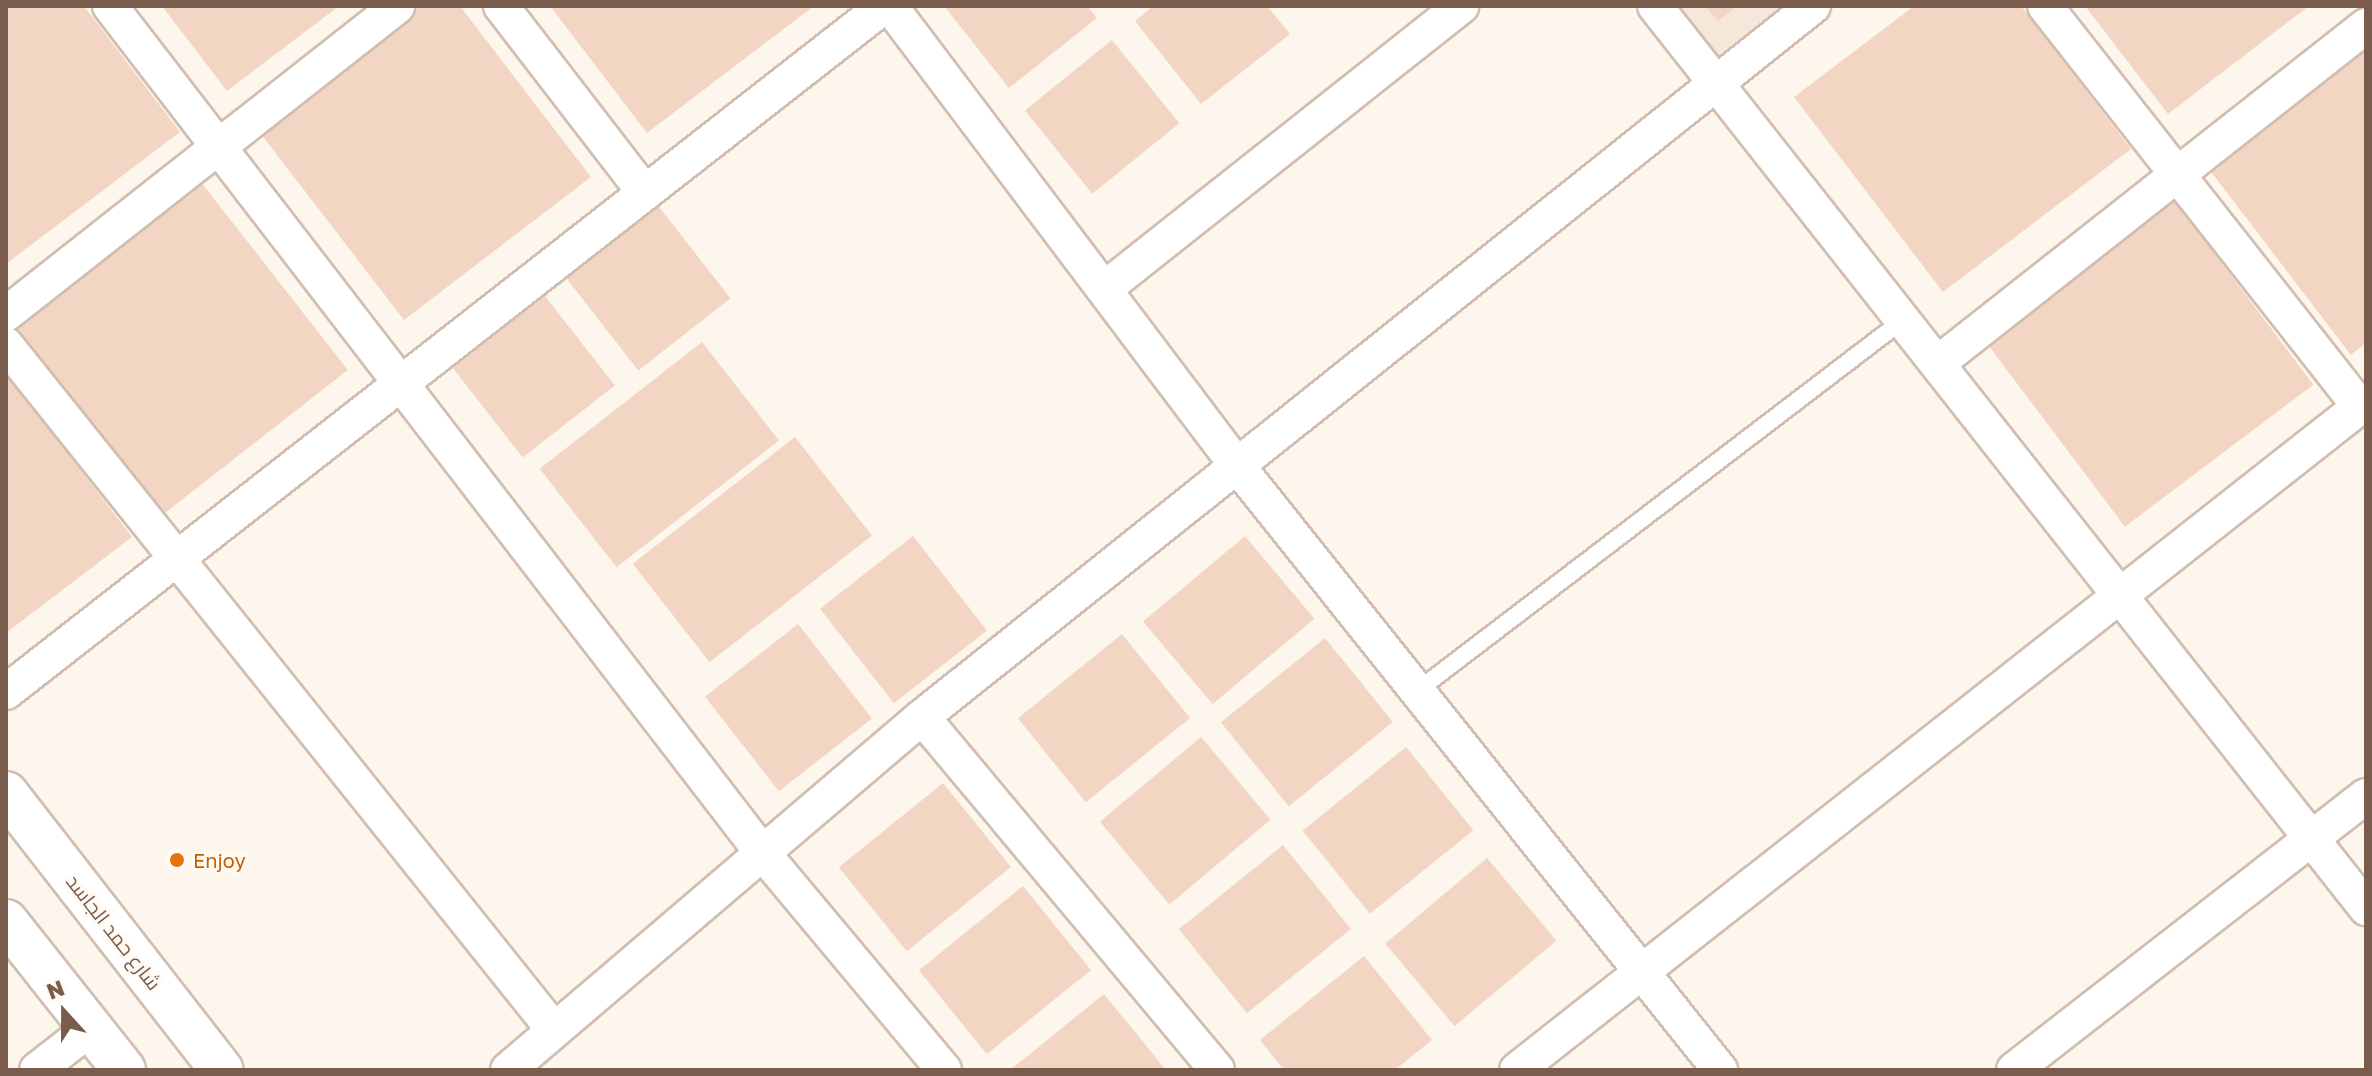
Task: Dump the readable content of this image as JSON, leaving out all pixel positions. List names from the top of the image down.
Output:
{
  "streets": {
    "street": ["شارع حمد الجاسد"]
  },
  "places": ["Enjoy"],
  "north": "top"
}
